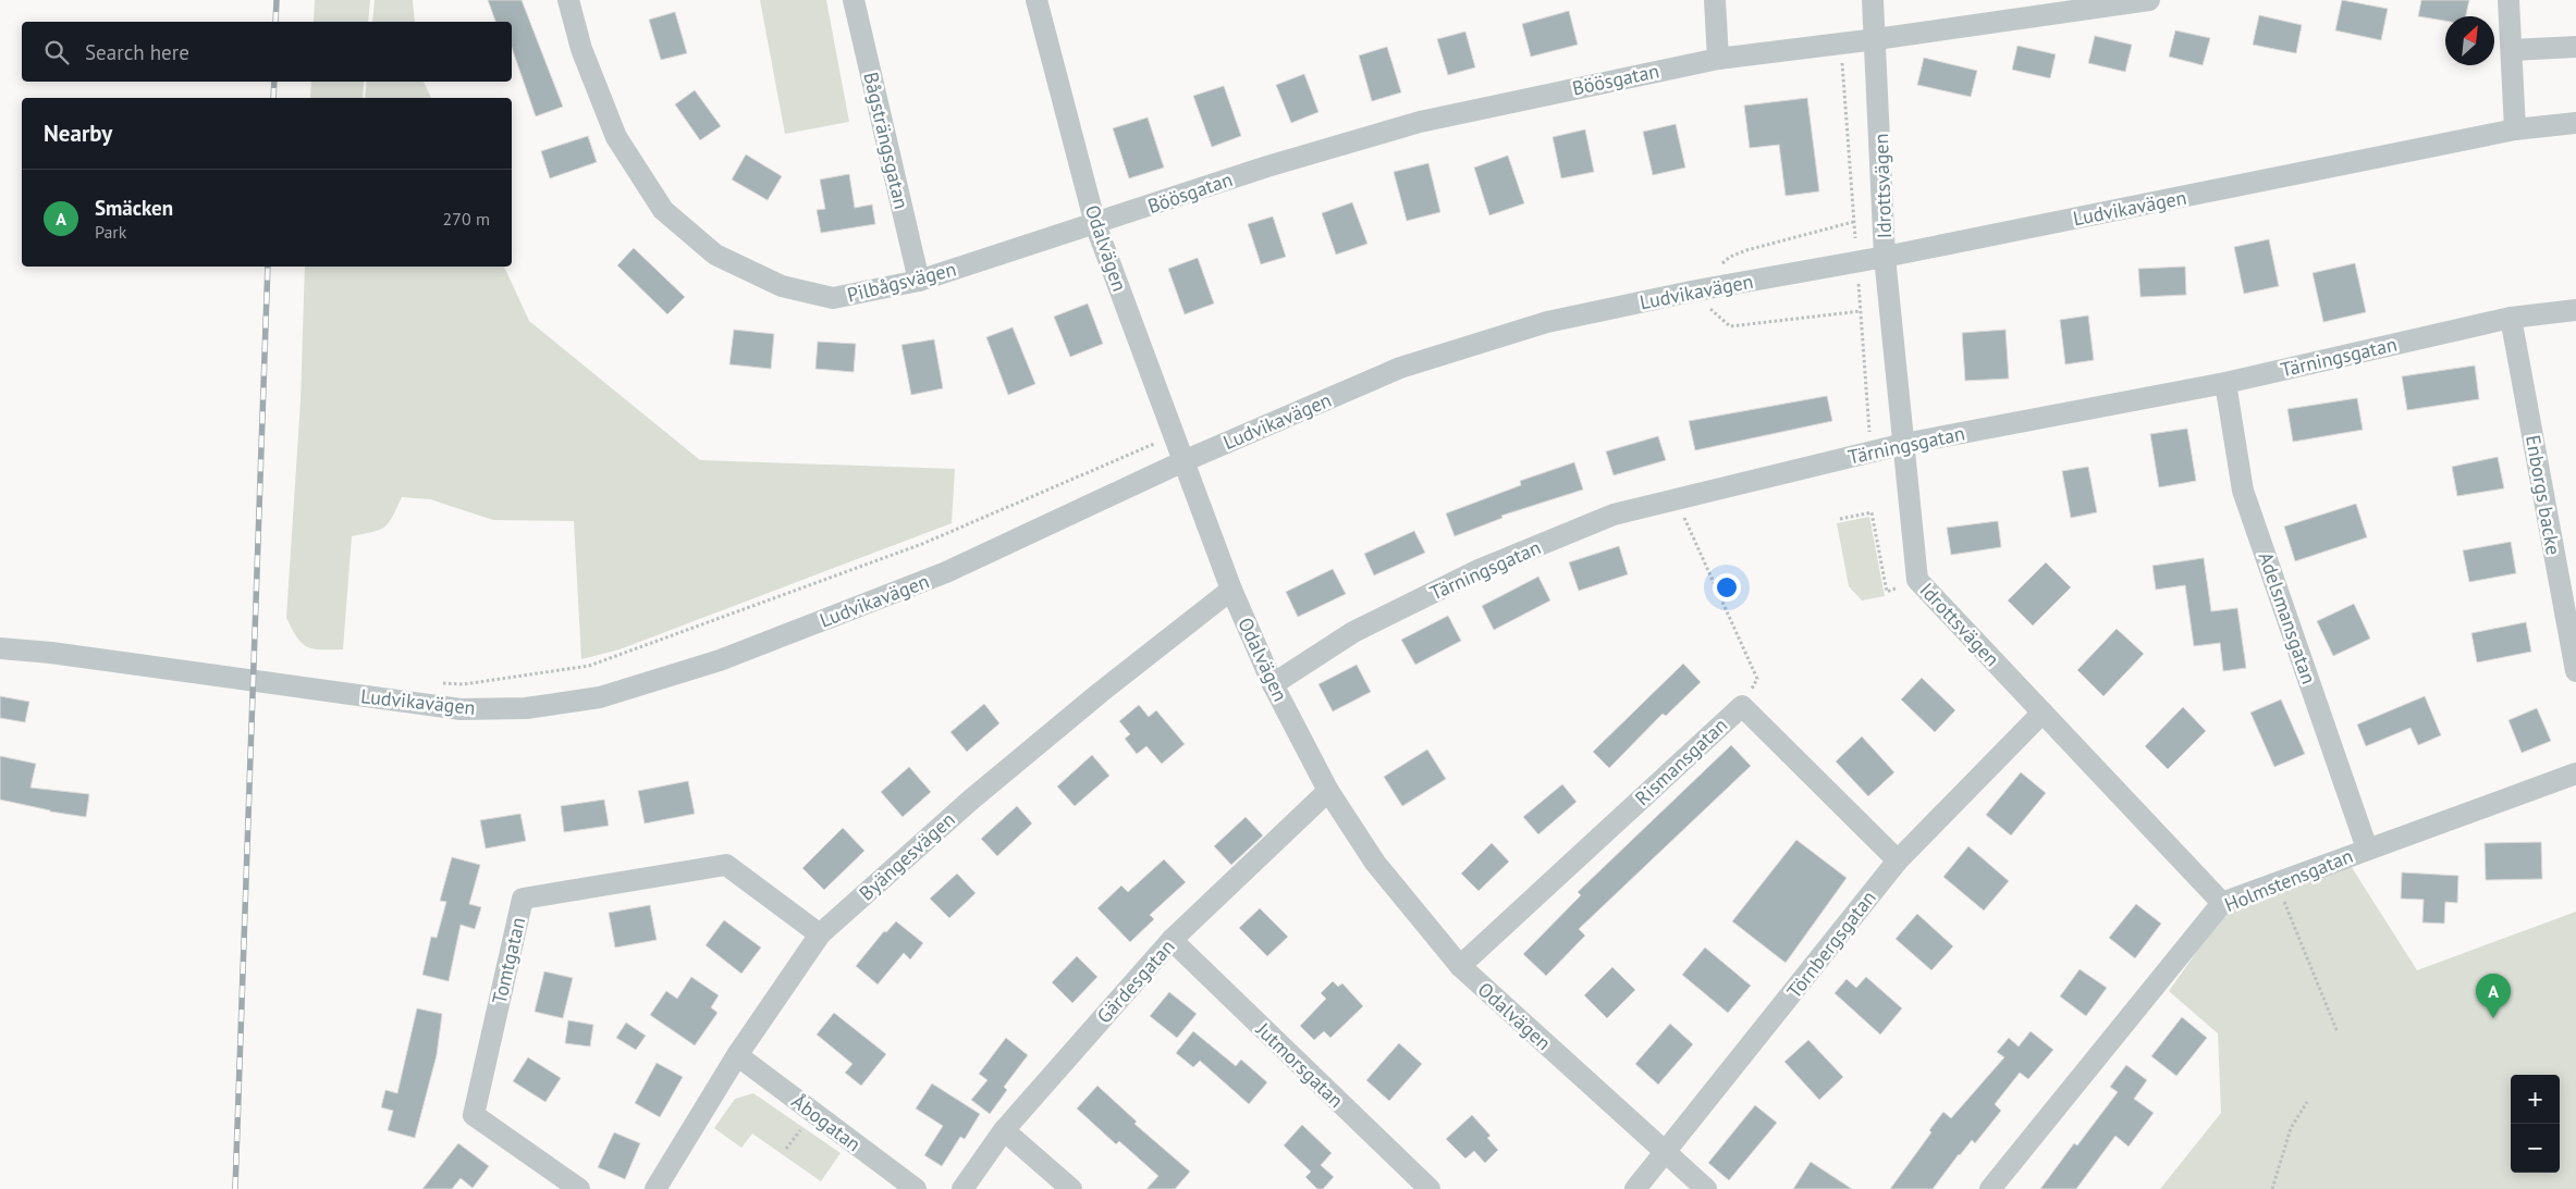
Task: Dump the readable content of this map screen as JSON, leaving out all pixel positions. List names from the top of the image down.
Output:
{
  "streets": {
    "street": [
      "Böösgatan",
      "Bågsträngsgatan",
      "Idrottsvägen",
      "Ludvikavägen",
      "Odalvägen",
      "Pilbågsvägen",
      "Tärningsgatan",
      "Enborgs backe",
      "Adelsmansgatan",
      "Rismansgatan",
      "Byängesvägen",
      "Holmstensgatan",
      "Törnbergsgatan",
      "Tomtgatan",
      "Gärdesgatan",
      "Jutmorsgatan",
      "Åbogatan"
    ]
  },
  "crossings": [
    ["Böösgatan", "Idrottsvägen"],
    ["Böösgatan", "Odalvägen"],
    ["Böösgatan", "Pilbågsvägen"],
    ["Bågsträngsgatan", "Pilbågsvägen"],
    ["Idrottsvägen", "Ludvikavägen"],
    ["Idrottsvägen", "Tärningsgatan"],
    ["Idrottsvägen", "Holmstensgatan"],
    ["Idrottsvägen", "Törnbergsgatan"],
    ["Ludvikavägen", "Odalvägen"],
    ["Odalvägen", "Pilbågsvägen"],
    ["Odalvägen", "Tärningsgatan"],
    ["Odalvägen", "Rismansgatan"],
    ["Odalvägen", "Byängesvägen"],
    ["Odalvägen", "Törnbergsgatan"],
    ["Odalvägen", "Gärdesgatan"],
    ["Tärningsgatan", "Enborgs backe"],
    ["Tärningsgatan", "Adelsmansgatan"],
    ["Adelsmansgatan", "Holmstensgatan"],
    ["Rismansgatan", "Törnbergsgatan"],
    ["Byängesvägen", "Tomtgatan"],
    ["Byängesvägen", "Åbogatan"],
    ["Gärdesgatan", "Jutmorsgatan"]
  ],
  "north": "top right",
  "page": {
    "search": "Search here",
    "heading": "Nearby",
    "list": [
      {
        "mark": "A",
        "name": "Smäcken",
        "note": "Park",
        "value": "270 m"
      }
    ],
    "pins": "A",
    "map_buttons": ["+", "−"]
  }
}
